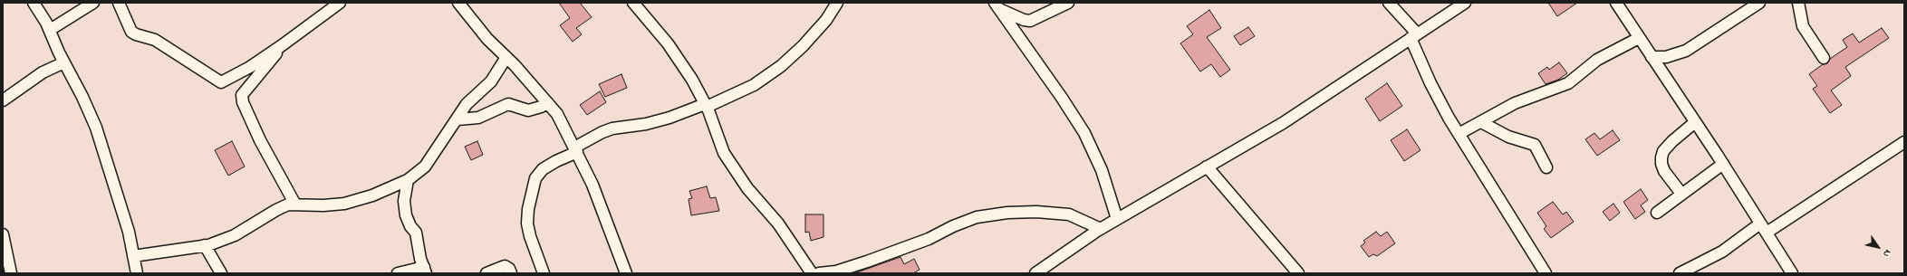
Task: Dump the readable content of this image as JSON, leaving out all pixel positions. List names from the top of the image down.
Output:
{
  "north": "bottom right"
}
